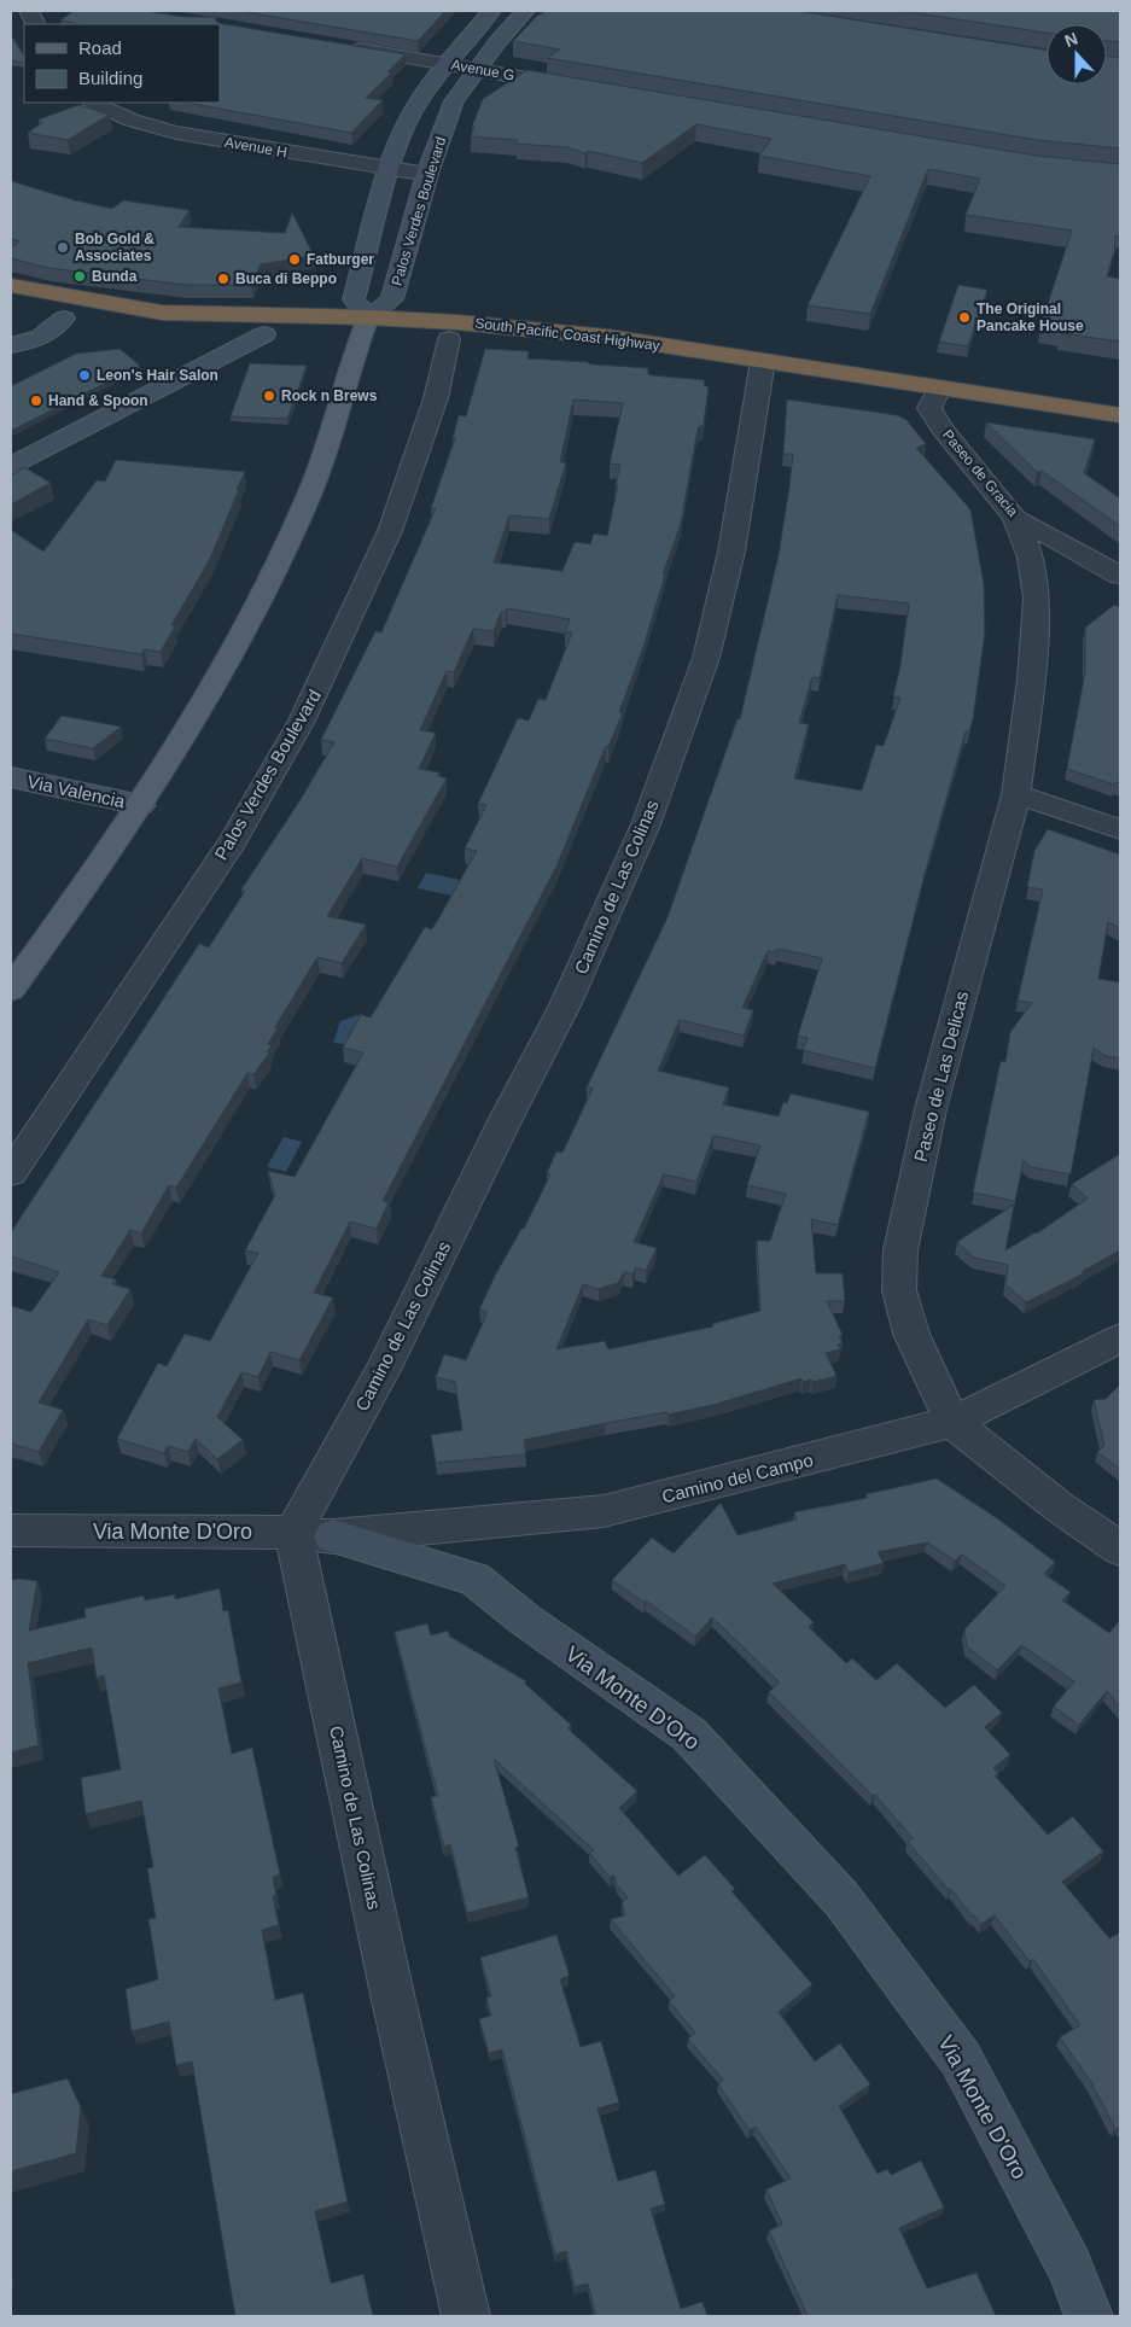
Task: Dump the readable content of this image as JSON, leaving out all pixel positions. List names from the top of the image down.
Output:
{
  "streets": {
    "highway": ["South Pacific Coast Highway"],
    "main road": ["Palos Verdes Boulevard", "Via Valencia", "Via Monte D'Oro"],
    "street": [
      "Avenue G",
      "Avenue H",
      "Paseo de Gracia",
      "Camino de Las Colinas",
      "Paseo de Las Delicas",
      "Camino del Campo"
    ]
  },
  "crossings": [
    ["Avenue G", "Palos Verdes Boulevard"],
    ["Avenue H", "Palos Verdes Boulevard"],
    ["Palos Verdes Boulevard", "South Pacific Coast Highway"],
    ["South Pacific Coast Highway", "Paseo de Gracia"],
    ["South Pacific Coast Highway", "Camino de Las Colinas"],
    ["Paseo de Gracia", "Paseo de Las Delicas"],
    ["Camino de Las Colinas", "Camino del Campo"],
    ["Camino de Las Colinas", "Via Monte D'Oro"],
    ["Paseo de Las Delicas", "Camino del Campo"],
    ["Camino del Campo", "Via Monte D'Oro"]
  ],
  "places": [
    "Bob Gold & Associates",
    "Fatburger",
    "Bunda",
    "Buca di Beppo",
    "The Original Pancake House",
    "Leon's Hair Salon",
    "Rock n Brews",
    "Hand & Spoon"
  ],
  "legend": ["Road", "Building"],
  "north": "top"
}
